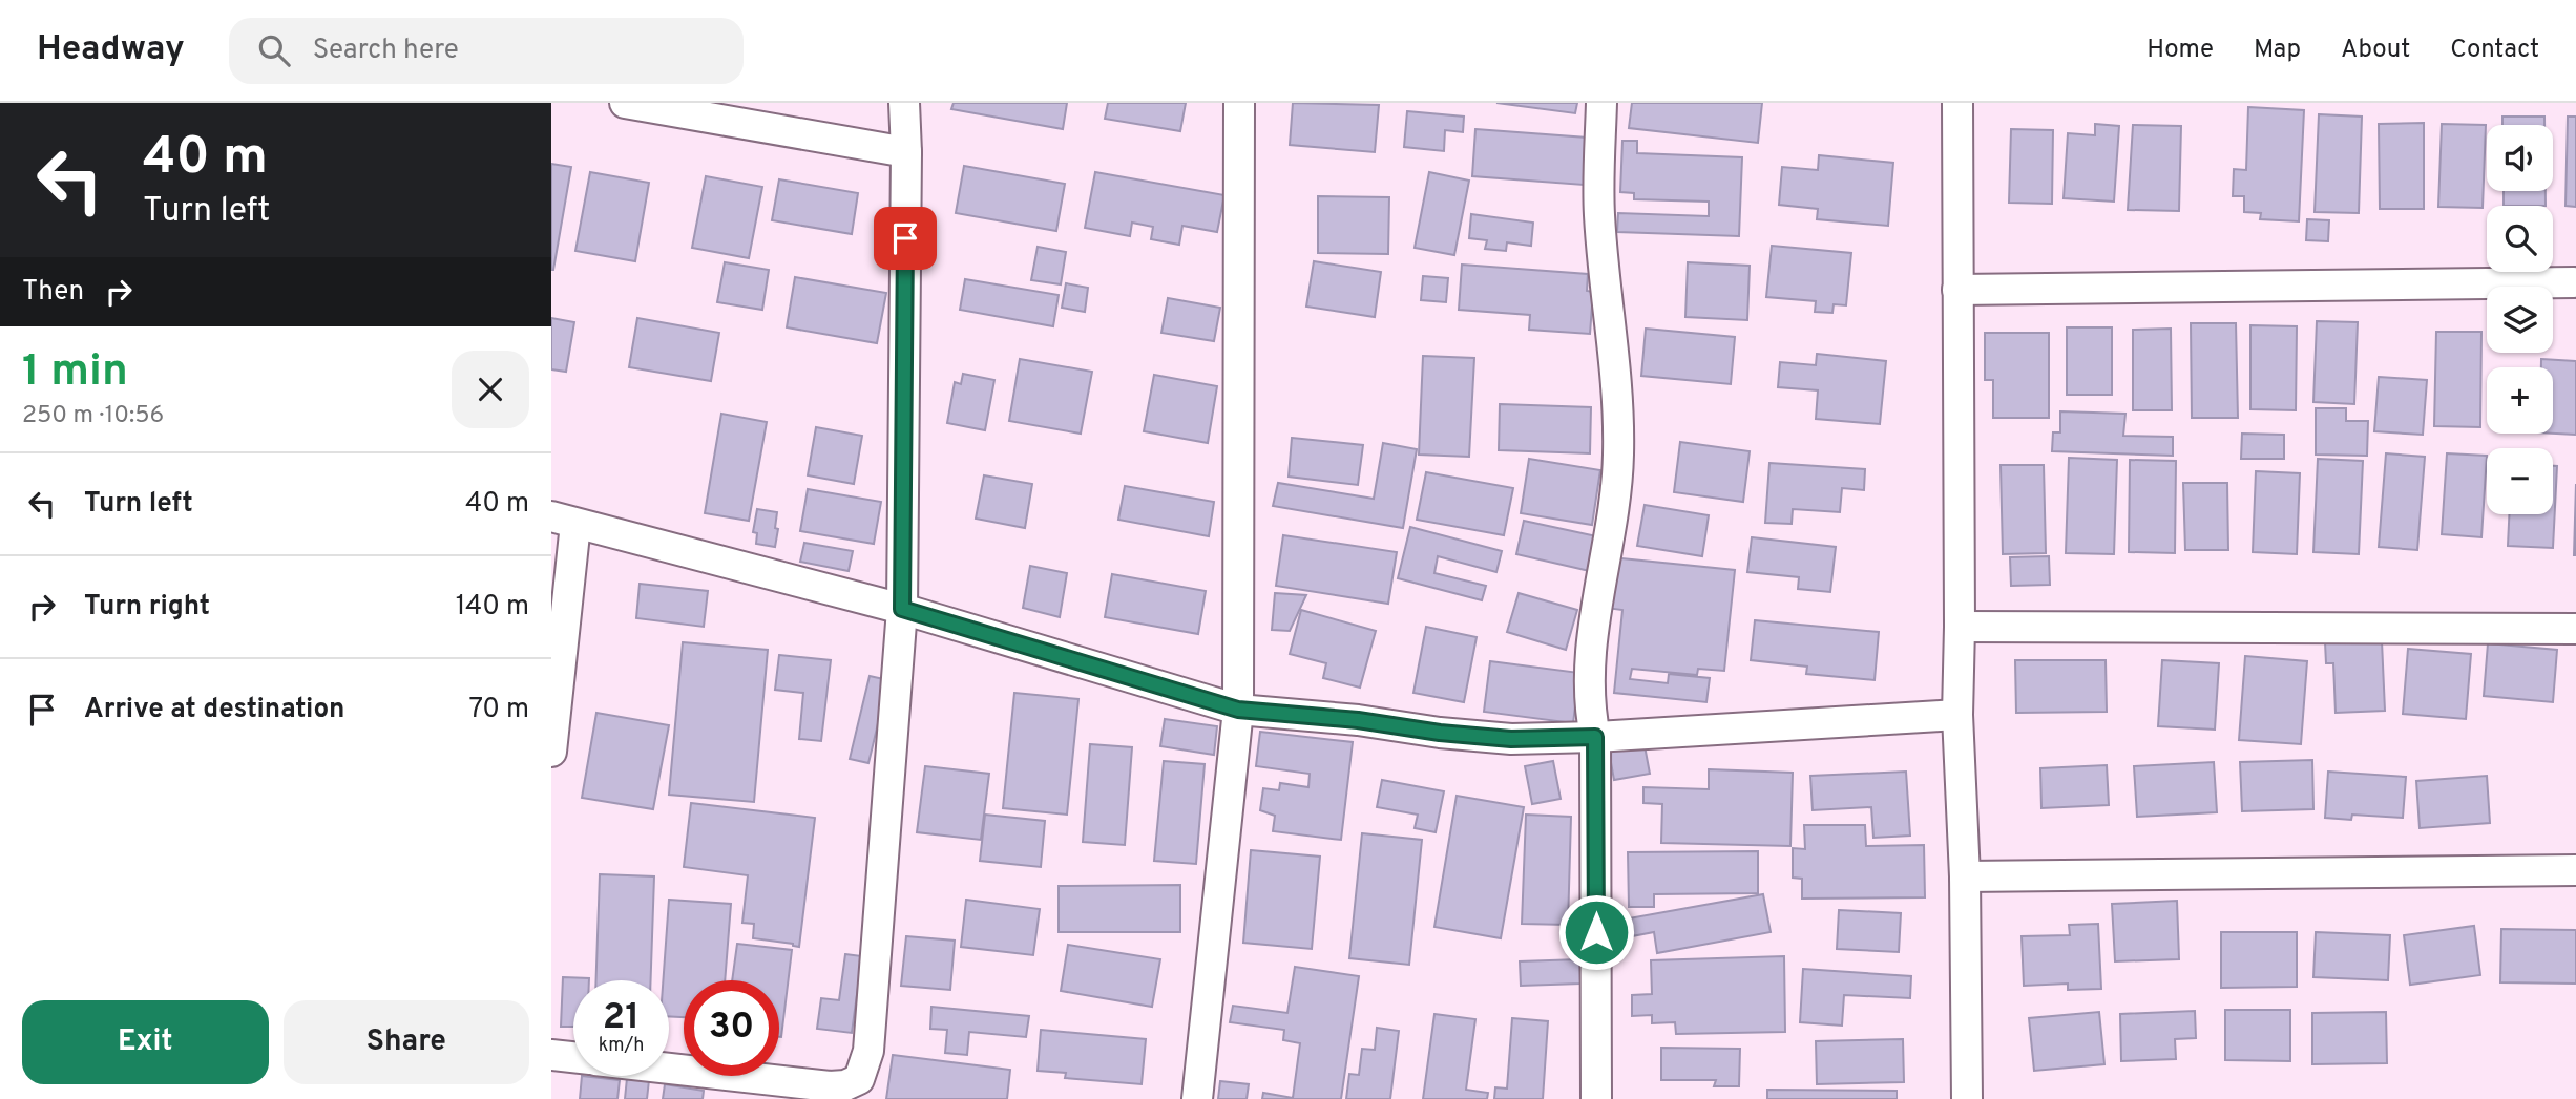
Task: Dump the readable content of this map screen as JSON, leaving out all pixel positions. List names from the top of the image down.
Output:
{
  "page": {
    "header": "Headway",
    "search": "Search here",
    "nav": [
      "Home",
      "Map",
      "About",
      "Contact"
    ],
    "turn": ["40 m", "Turn left"],
    "map_buttons": ["+", "−"],
    "then": "Then",
    "heading": ["1 min", "250 m · 10:56"],
    "list": [
      {
        "name": "Turn left",
        "value": "40 m"
      },
      {
        "name": "Turn right",
        "value": "140 m"
      },
      {
        "name": "Arrive at destination",
        "value": "70 m"
      }
    ],
    "speed": "21 km/h",
    "limit": "30",
    "buttons": ["Exit", "Share"]
  }
}
